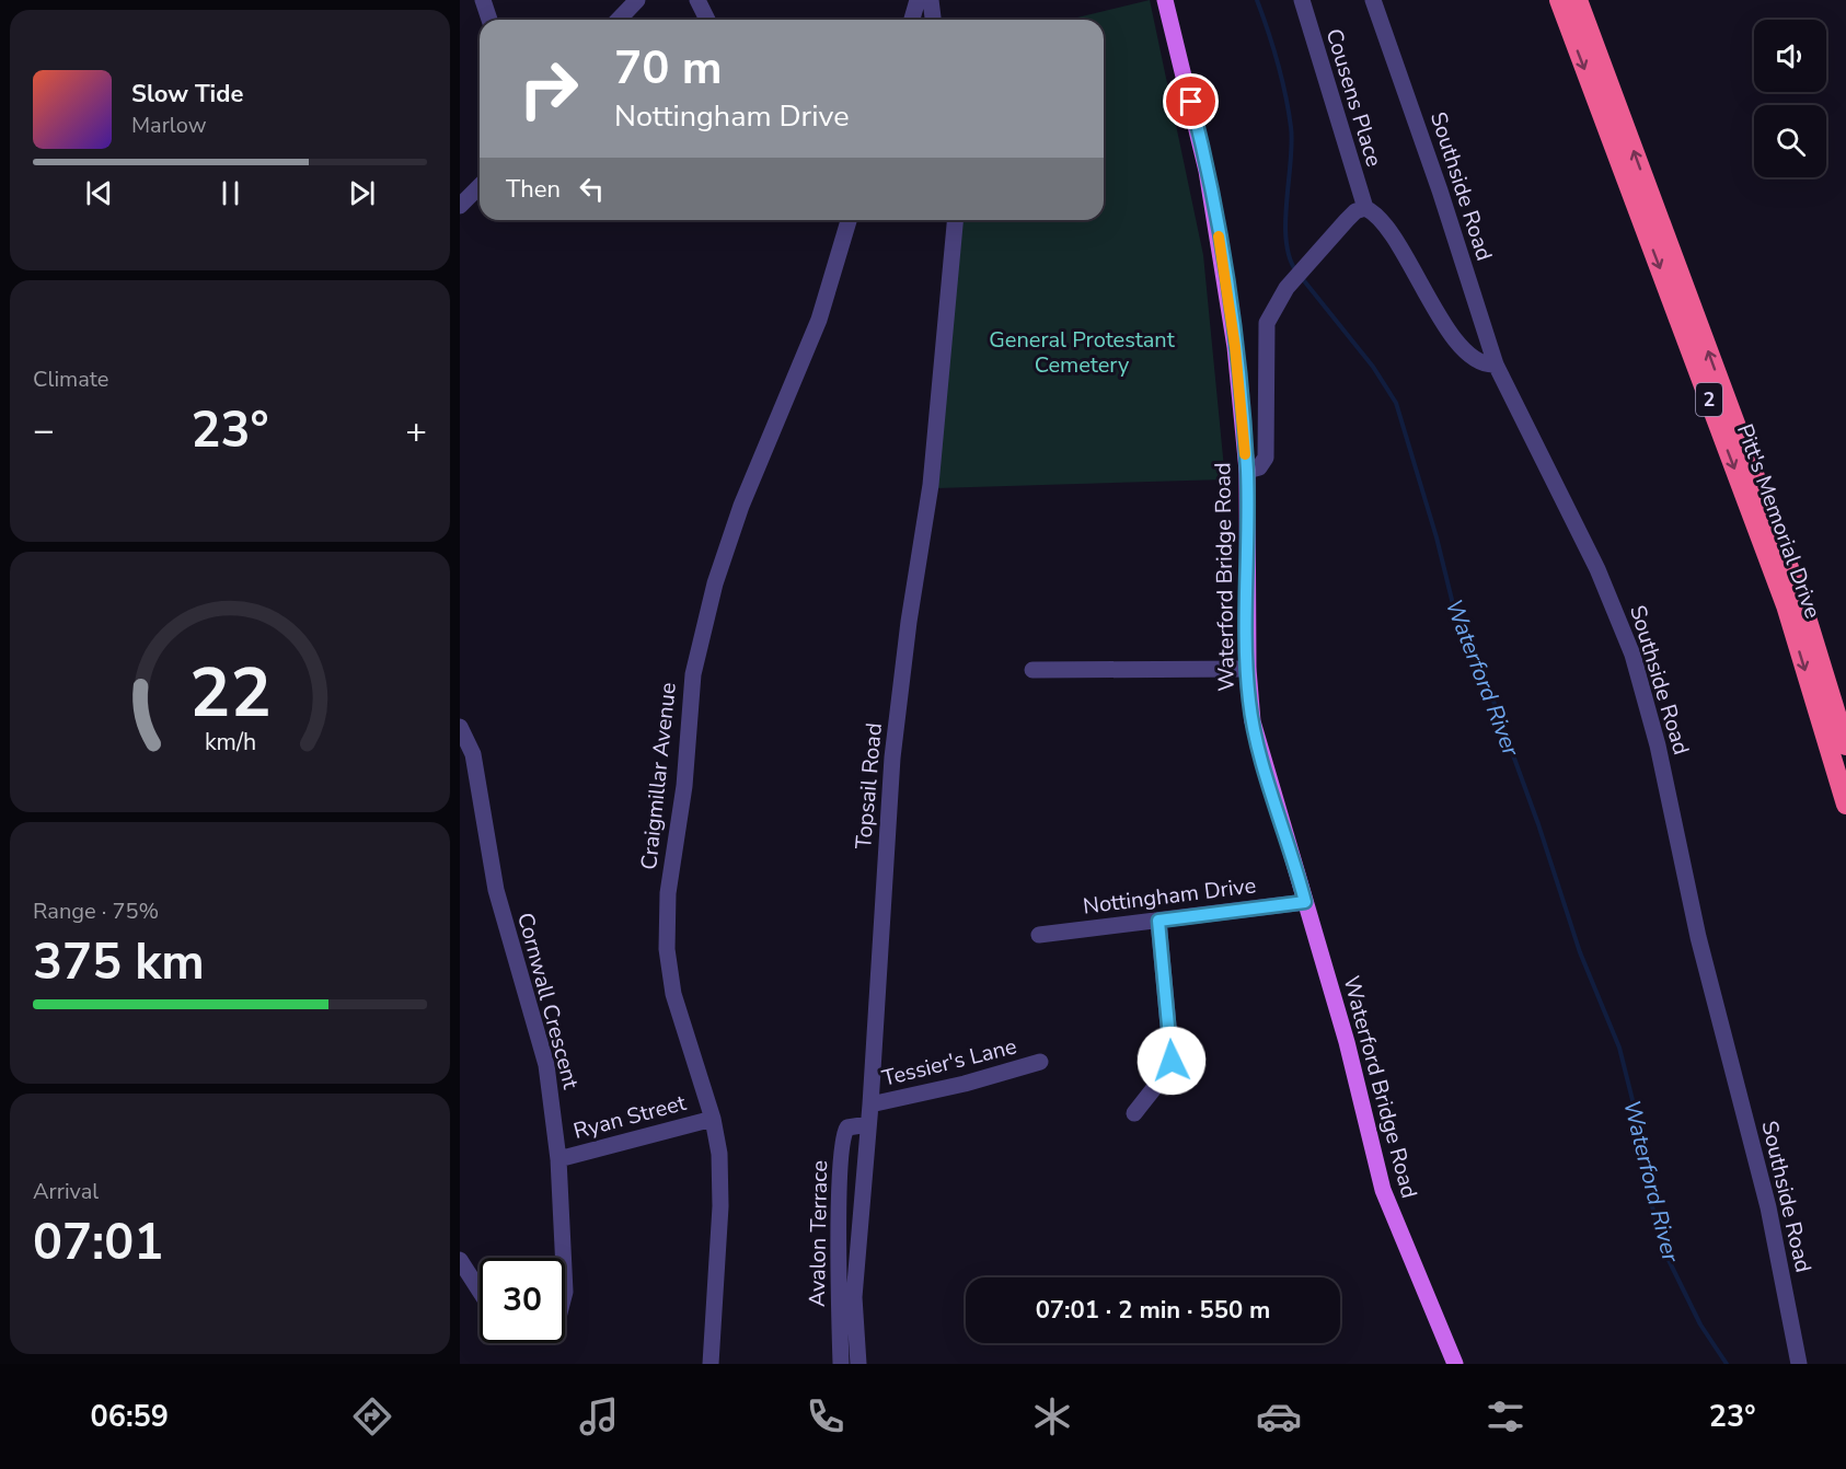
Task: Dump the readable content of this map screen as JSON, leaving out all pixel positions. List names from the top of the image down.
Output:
{
  "streets": {
    "highway": ["2", "Pitt's Memorial Drive"],
    "main road": ["Waterford Bridge Road"],
    "street": [
      "Cousens Place",
      "Southside Road",
      "Craigmillar Avenue",
      "Topsail Road",
      "Nottingham Drive",
      "Cornwall Crescent",
      "Tessier's Lane",
      "Ryan Street",
      "Avalon Terrace"
    ]
  },
  "crossings": [
    ["Waterford Bridge Road", "Nottingham Drive"],
    ["Craigmillar Avenue", "Ryan Street"],
    ["Topsail Road", "Tessier's Lane"],
    ["Topsail Road", "Avalon Terrace"],
    ["Cornwall Crescent", "Ryan Street"]
  ],
  "water": ["Waterford River"],
  "parks": ["General Protestant Cemetery"],
  "page": {
    "turn": ["70 m", "Nottingham Drive"],
    "song": ["Slow Tide", "Marlow"],
    "then": "Then",
    "tile": [
      "Climate",
      ["Range · 75%", "375 km"],
      ["Arrival", "07:01"]
    ],
    "heat": ["−", "23°", "+"],
    "limit": "30",
    "trip": "07:01 · 2 min · 550 m",
    "tabs": ["06:59", "23°"],
    "gauge": ["22", "km/h"]
  }
}
